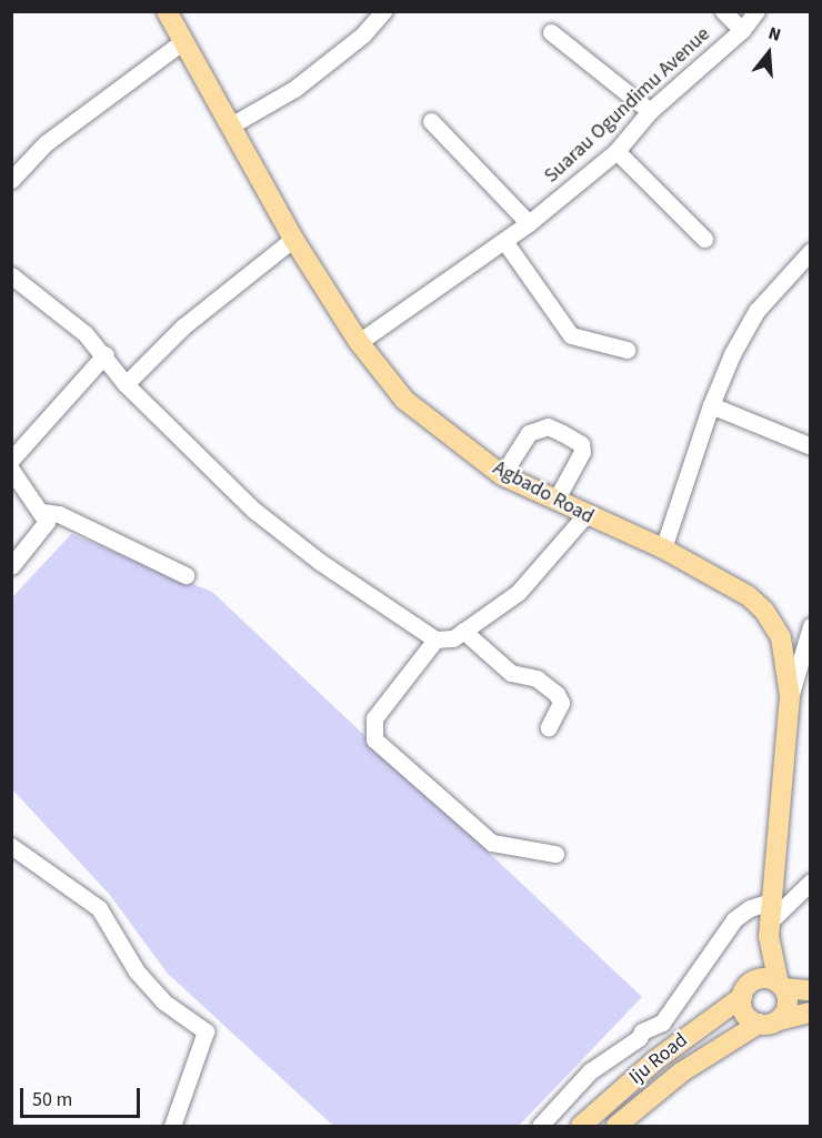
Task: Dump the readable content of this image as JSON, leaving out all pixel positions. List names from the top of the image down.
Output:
{
  "streets": {
    "main road": ["Agbado Road", "Iju Road"],
    "street": ["Suarau Ogundimu Avenue"]
  },
  "crossings": [
    ["Suarau Ogundimu Avenue", "Agbado Road"],
    ["Agbado Road", "Iju Road"]
  ],
  "scale_bar": "50 m",
  "north": "top"
}
